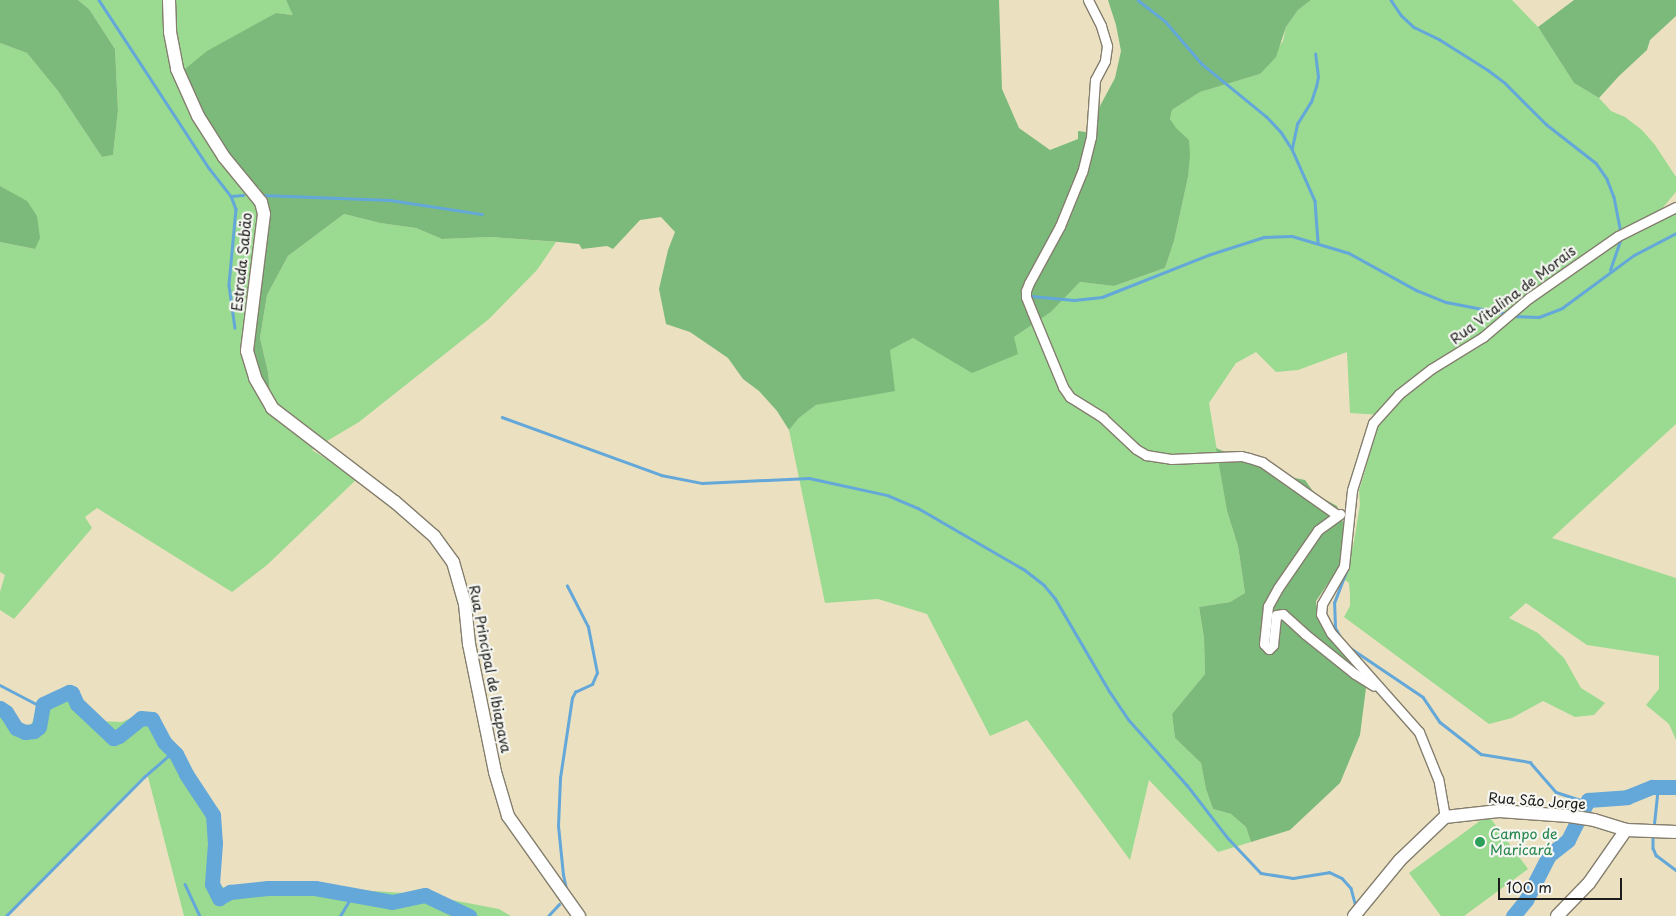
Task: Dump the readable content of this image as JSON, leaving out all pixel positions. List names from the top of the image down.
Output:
{
  "streets": {
    "street": [
      "Estrada Sabäo",
      "Rua Vitalina de Morais",
      "Rua Principal de Ibiapava",
      "Rua São Jorge"
    ]
  },
  "crossings": [
    ["Estrada Sabäo", "Rua Principal de Ibiapava"],
    ["Rua Vitalina de Morais", "Rua São Jorge"]
  ],
  "places": ["Campo de Maricará"],
  "scale_bar": "100 m"
}
